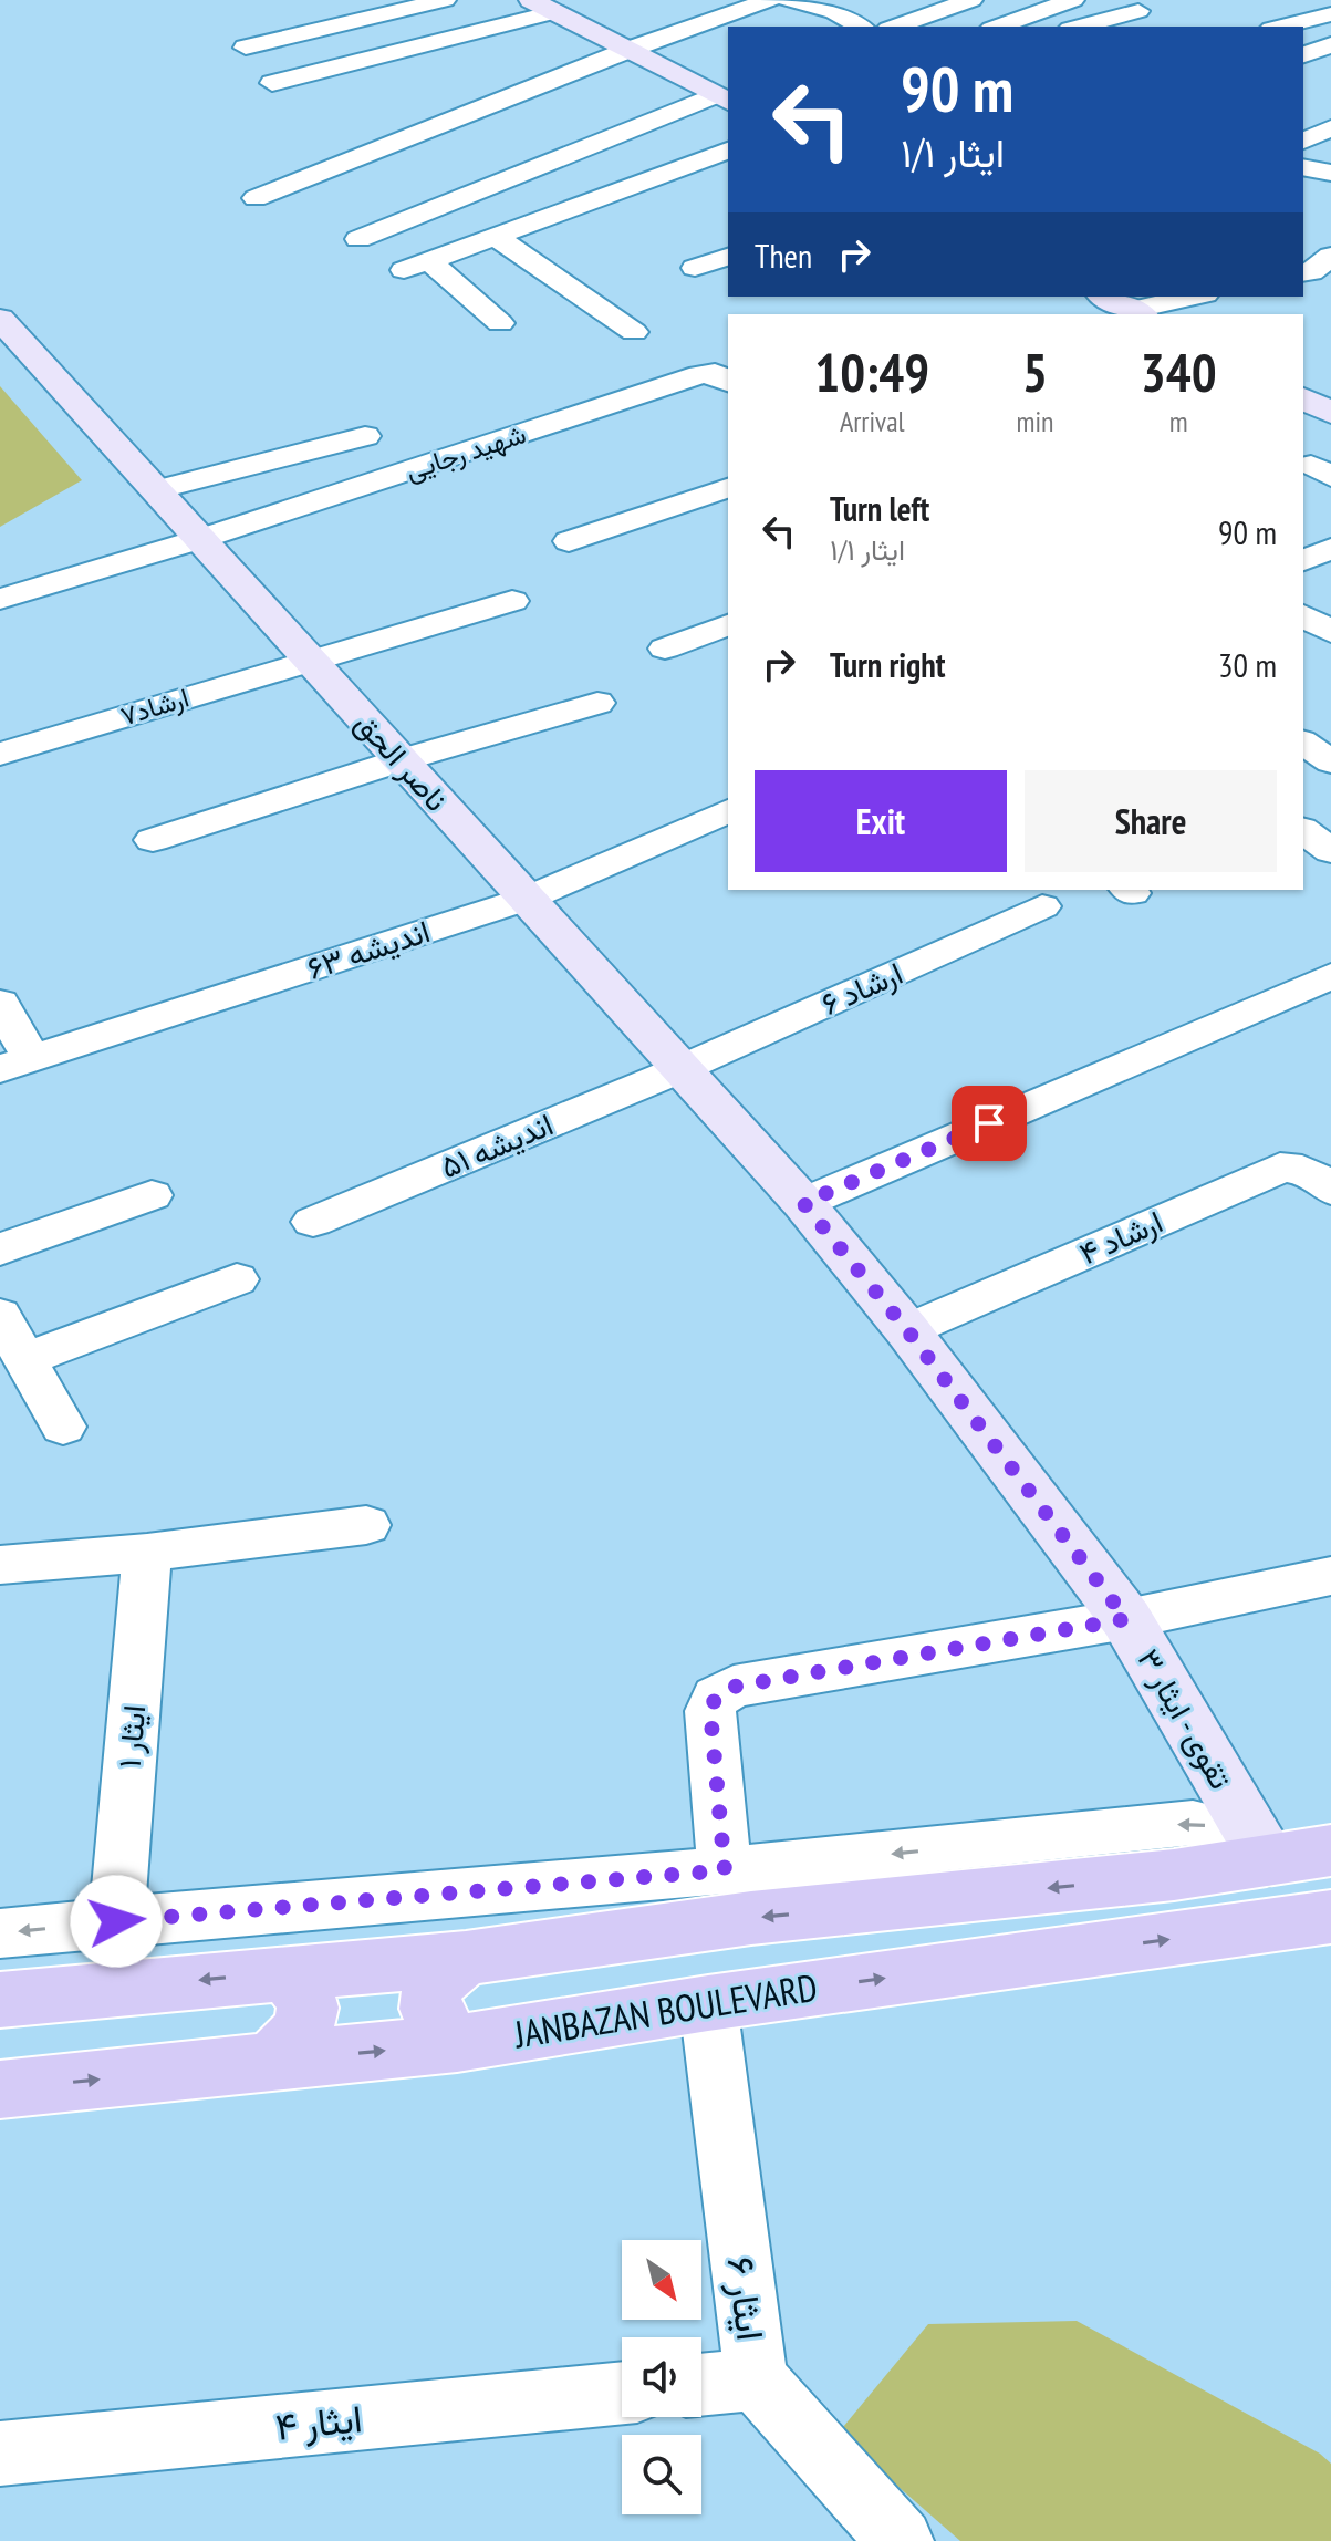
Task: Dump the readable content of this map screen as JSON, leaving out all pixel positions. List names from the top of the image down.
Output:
{
  "streets": {
    "main road": ["JANBAZAN BOULEVARD"],
    "street": [
      "شهید رجایی",
      "ارشاد۷",
      "ناصر الحق",
      "اندیشه ۶۳",
      "ارشاد ۶",
      "اندیشه ۵۱",
      "ارشاد ۴",
      "تقوی - ایثار ۳",
      "ایثار ۱",
      "ایثار ۶",
      "ایثار ۴"
    ]
  },
  "crossings": [
    ["شهید رجایی", "ناصر الحق"],
    ["ارشاد۷", "ناصر الحق"],
    ["ناصر الحق", "اندیشه ۶۳"],
    ["ناصر الحق", "ارشاد ۶"],
    ["ناصر الحق", "اندیشه ۵۱"],
    ["ناصر الحق", "تقوی - ایثار ۳"],
    ["ارشاد ۶", "اندیشه ۵۱"],
    ["ارشاد ۴", "تقوی - ایثار ۳"],
    ["JANBAZAN BOULEVARD", "ایثار ۶"]
  ],
  "north": "bottom right",
  "page": {
    "turn": ["90 m", "ایثار ۱/۱"],
    "then": "Then",
    "eta": [
      "10:49",
      "Arrival",
      "5",
      "min",
      "340",
      "m"
    ],
    "list": [
      {
        "name": "Turn left",
        "note": "ایثار ۱/۱",
        "value": "90 m"
      },
      {
        "name": "Turn right",
        "value": "30 m"
      }
    ],
    "buttons": ["Exit", "Share"]
  }
}
